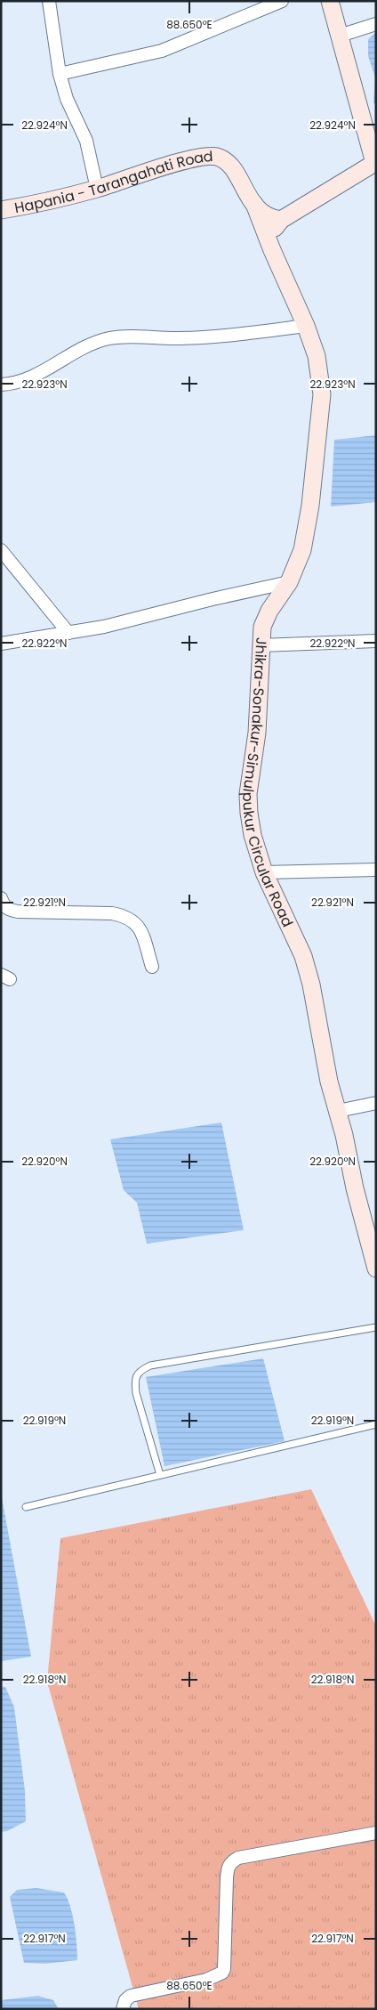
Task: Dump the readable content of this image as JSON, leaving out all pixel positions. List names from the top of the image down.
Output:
{
  "streets": {
    "street": ["Hapania - Tarangahati Road", "Jhikra-Sonakur-Simulpukur Circular Road"]
  },
  "crossings": [
    ["Hapania - Tarangahati Road", "Jhikra-Sonakur-Simulpukur Circular Road"]
  ],
  "coordinates": [
    "88.650°E",
    "22.924°N",
    "22.923°N",
    "22.922°N",
    "22.921°N",
    "22.920°N",
    "22.919°N",
    "22.918°N",
    "22.917°N"
  ]
}
